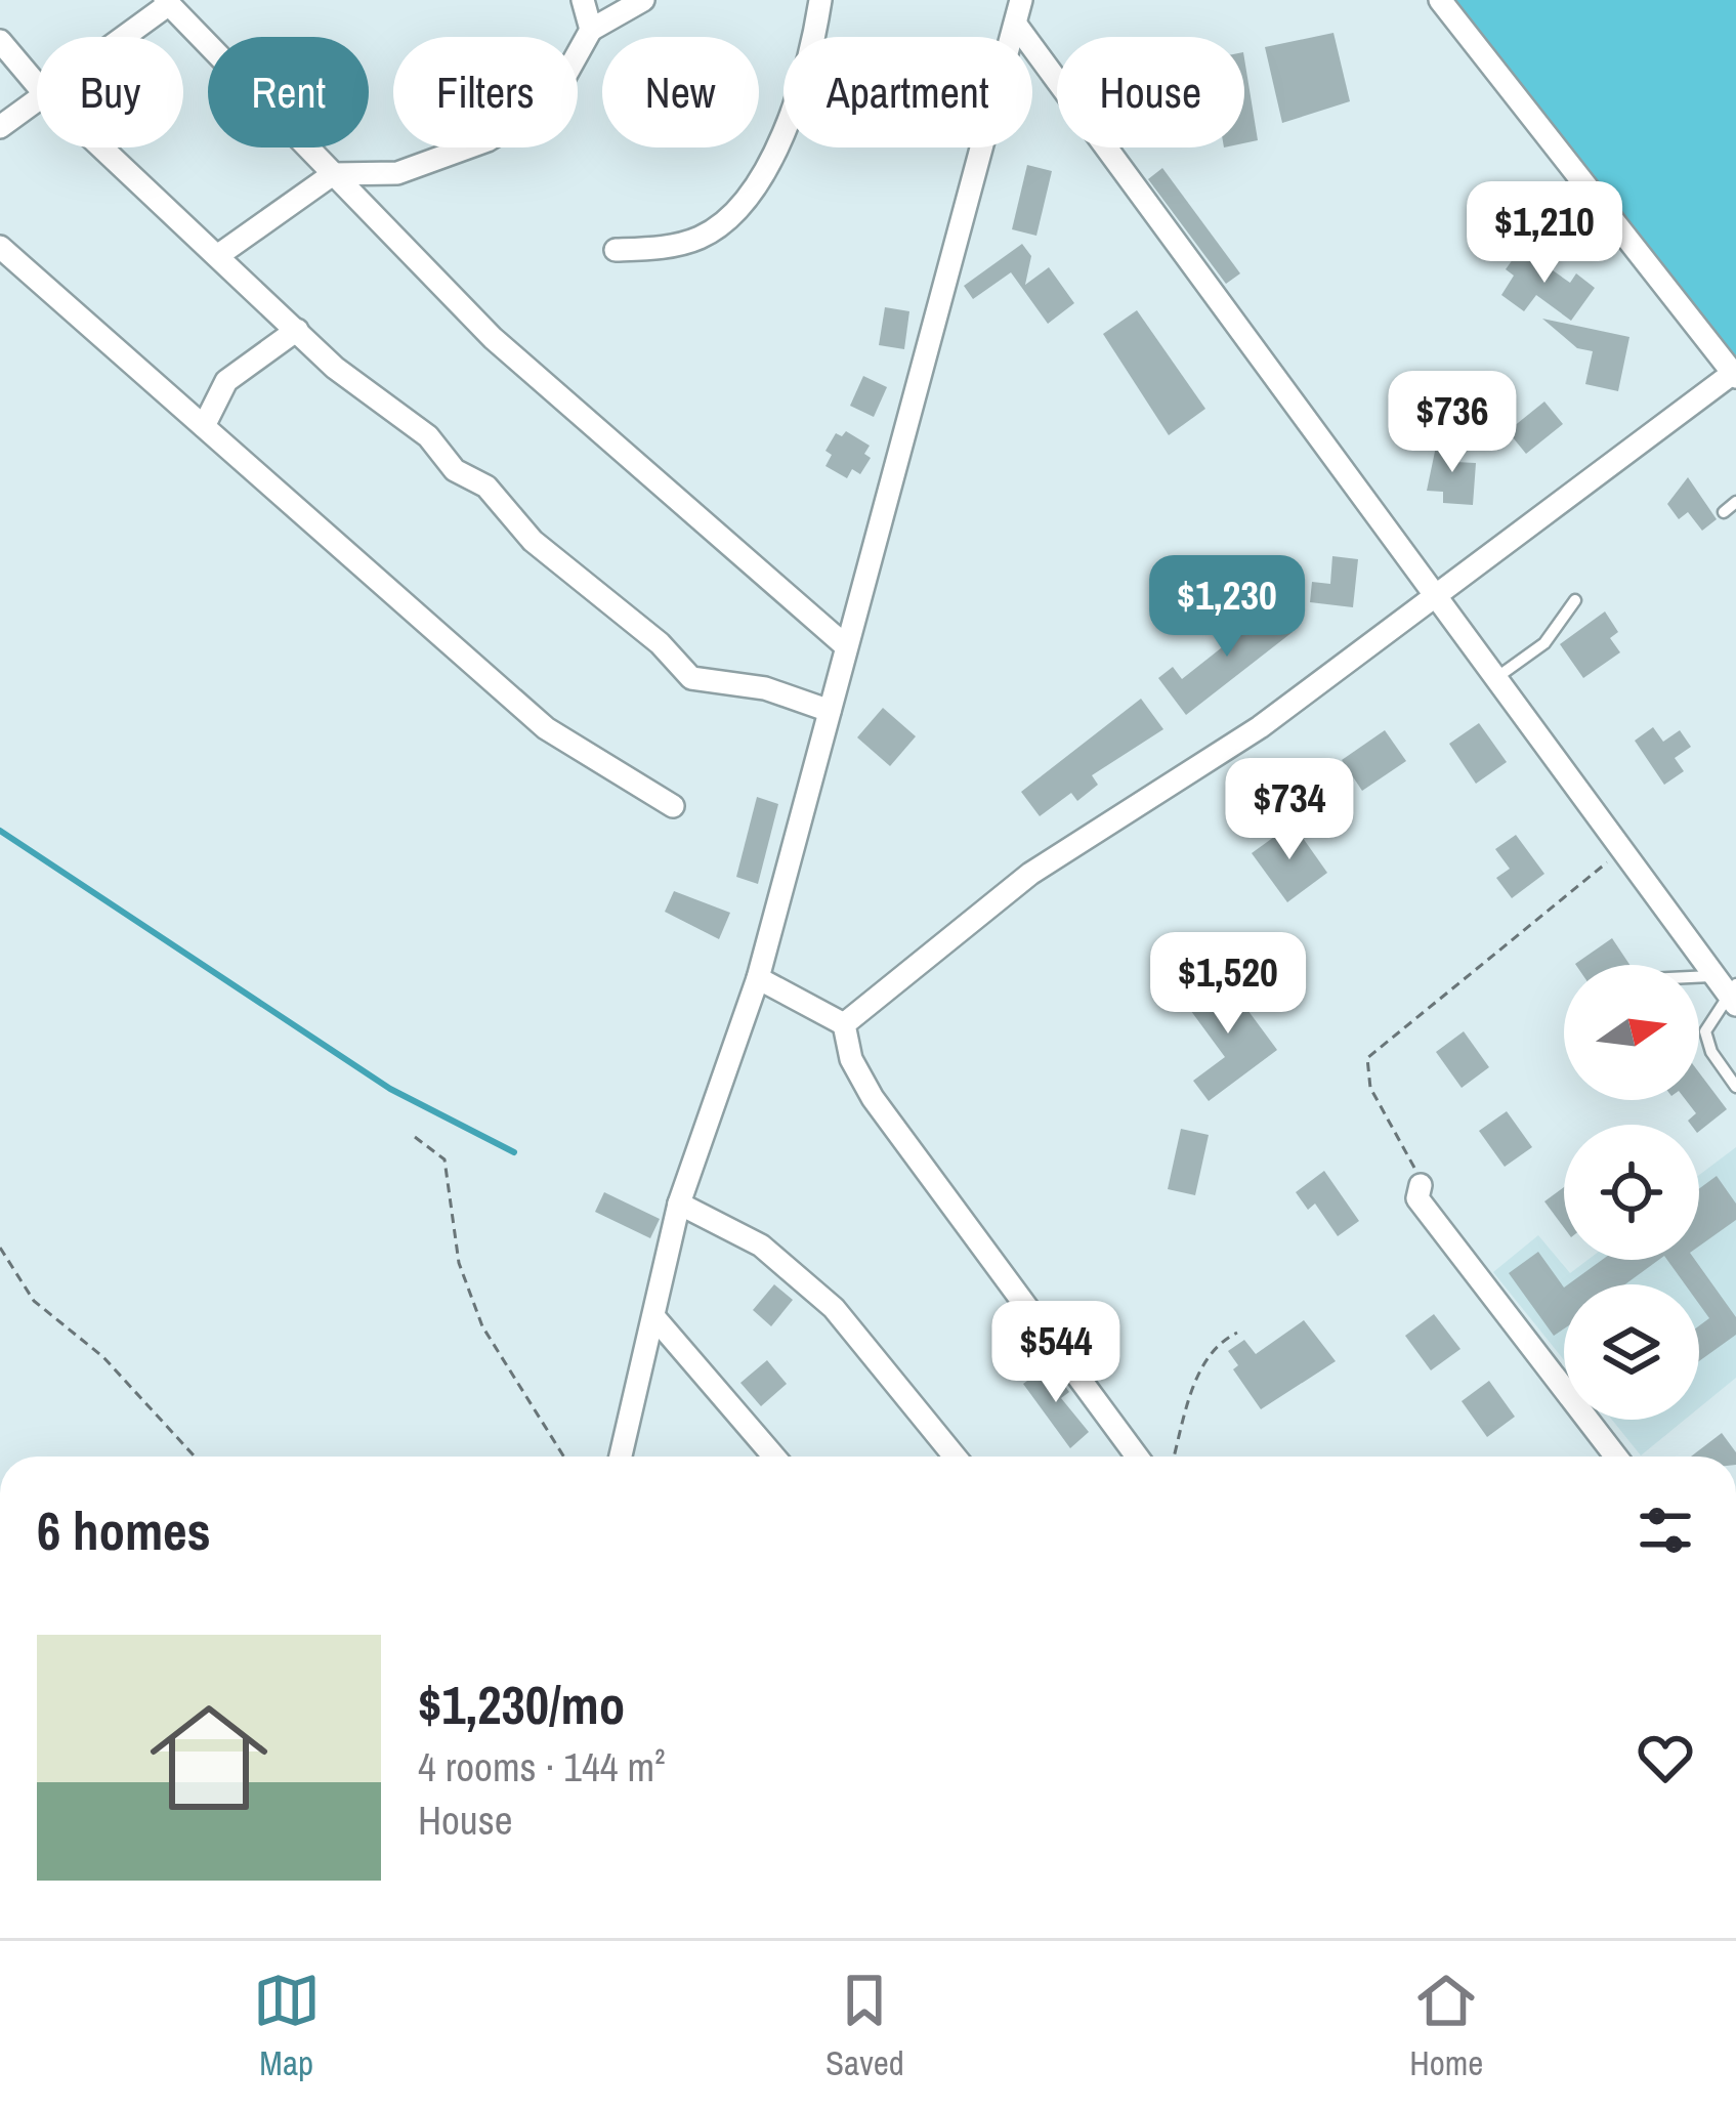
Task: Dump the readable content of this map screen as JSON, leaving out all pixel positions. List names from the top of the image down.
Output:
{
  "north": "right",
  "page": {
    "chip": [
      "Buy",
      "Rent",
      "Filters",
      "New",
      "Apartment",
      "House"
    ],
    "price": [
      "$1,210",
      "$736",
      "$1,230",
      "$734",
      "$1,520",
      "$544"
    ],
    "heading": "6 homes",
    "list": [
      {
        "name": "$1,230/mo",
        "note": "4 rooms · 144 m² · House"
      }
    ],
    "tabs": ["Map", "Saved", "Home"]
  }
}
